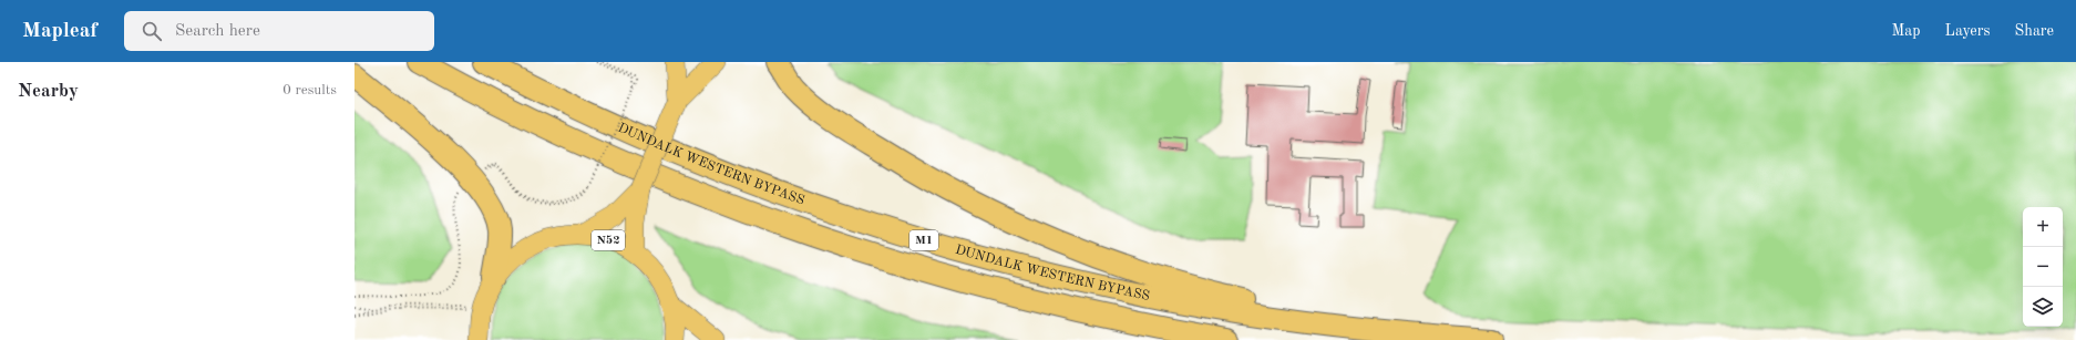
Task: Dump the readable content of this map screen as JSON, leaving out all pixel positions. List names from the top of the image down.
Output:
{
  "streets": {
    "highway": ["DUNDALK WESTERN BYPASS", "M1"],
    "main road": ["N52"]
  },
  "page": {
    "header": "Mapleaf",
    "search": "Search here",
    "nav": ["Map", "Layers", "Share"],
    "heading": ["Nearby", "0 results"],
    "map_buttons": ["+", "−"]
  }
}
